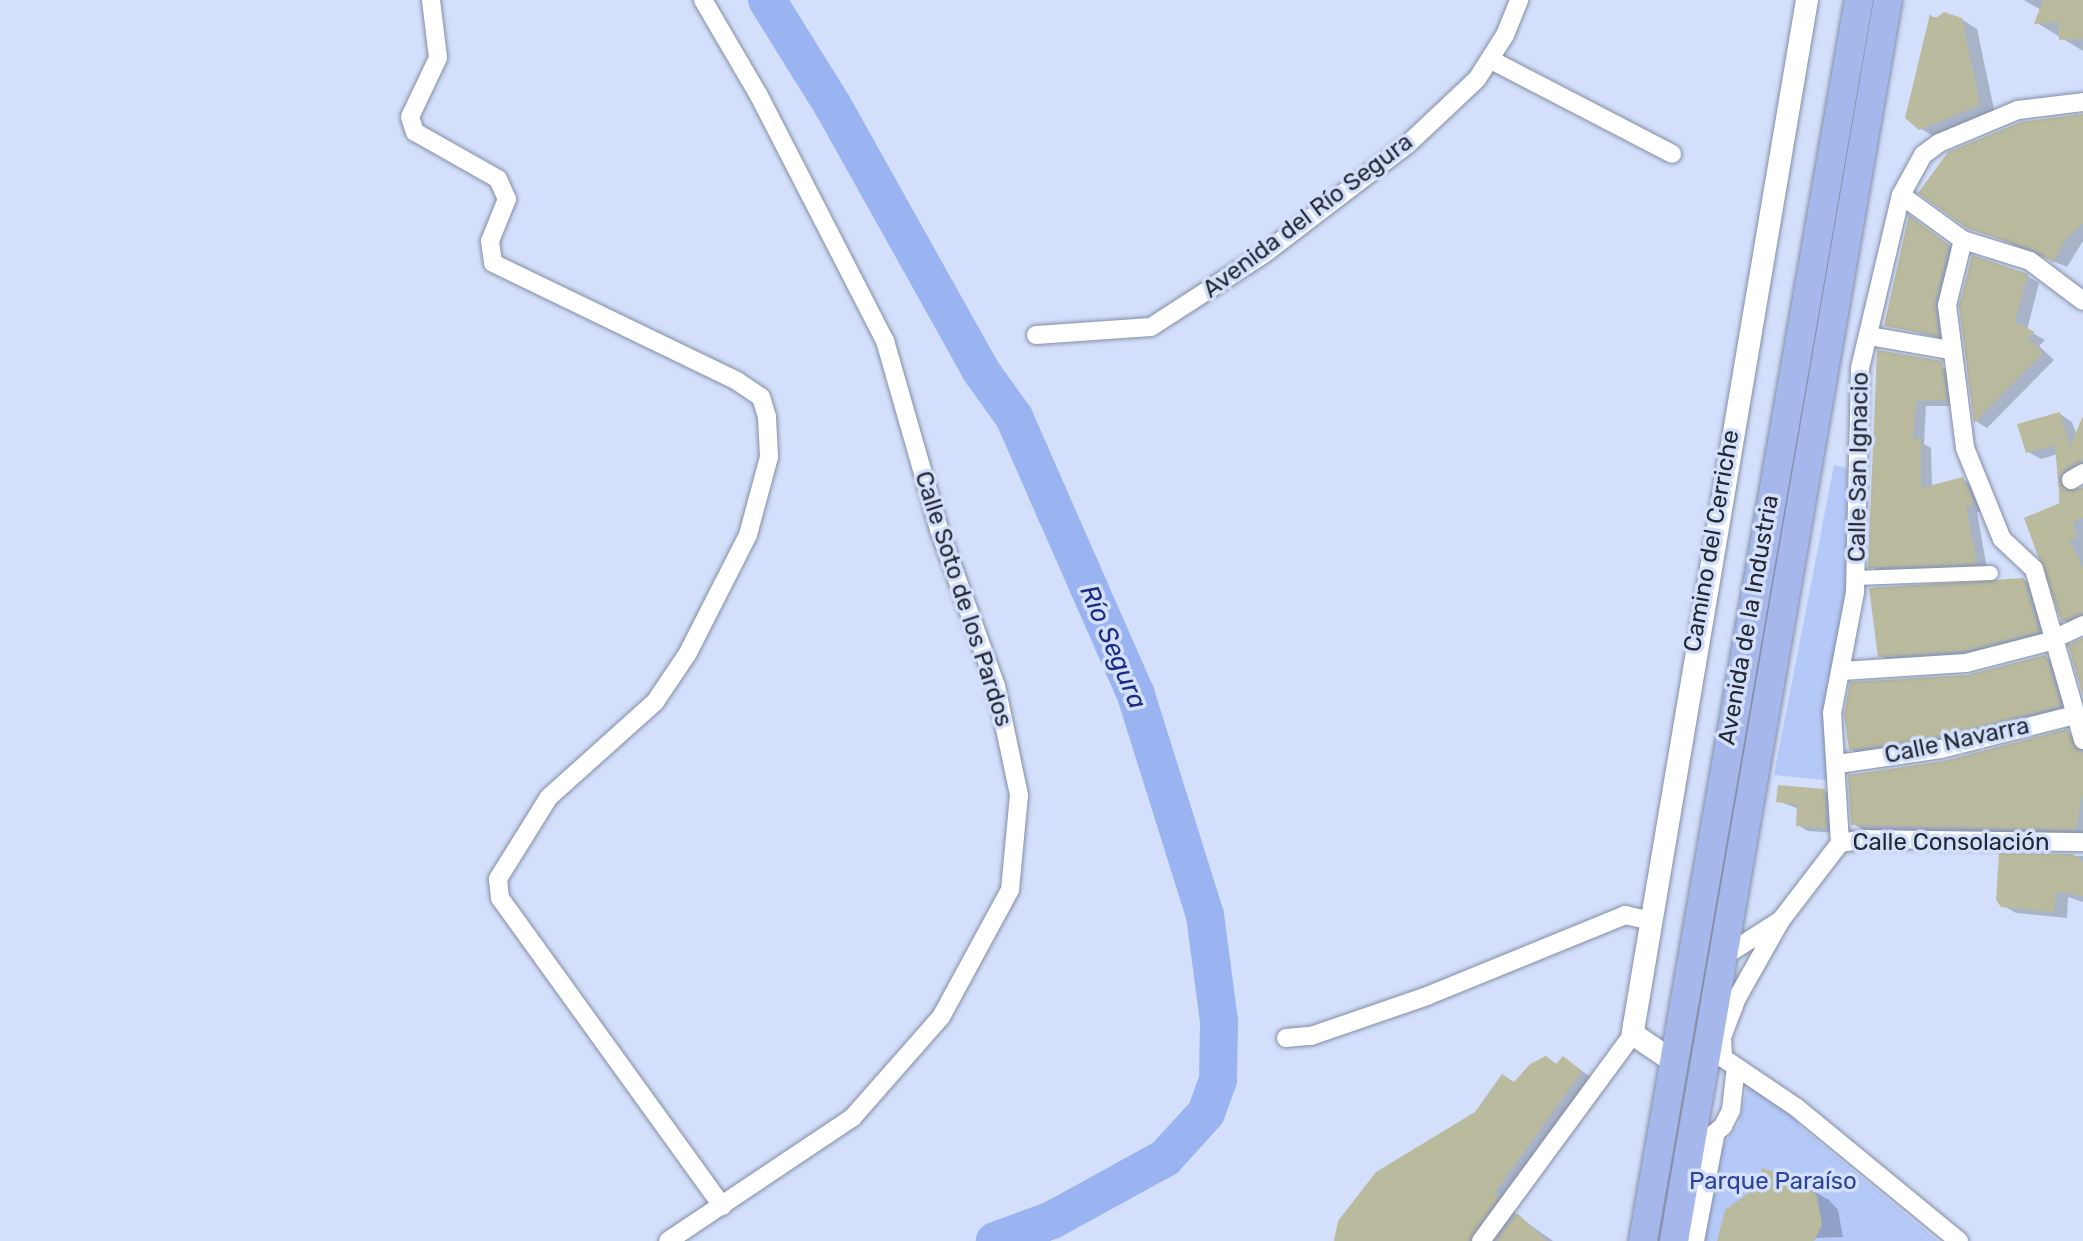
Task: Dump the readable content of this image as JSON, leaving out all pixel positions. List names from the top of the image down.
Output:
{
  "streets": {
    "main road": ["Avenida de la Industria"],
    "street": [
      "Avenida del Río Segura",
      "Calle San Ignacio",
      "Camino del Cerriche",
      "Calle Soto de los Pardos",
      "Calle Navarra",
      "Calle Consolación"
    ]
  },
  "crossings": [
    ["Calle San Ignacio", "Calle Navarra"],
    ["Calle San Ignacio", "Calle Consolación"],
    ["Avenida de la Industria", "Calle Consolación"]
  ],
  "water": ["Río Segura"],
  "parks": ["Parque Paraíso"]
}
